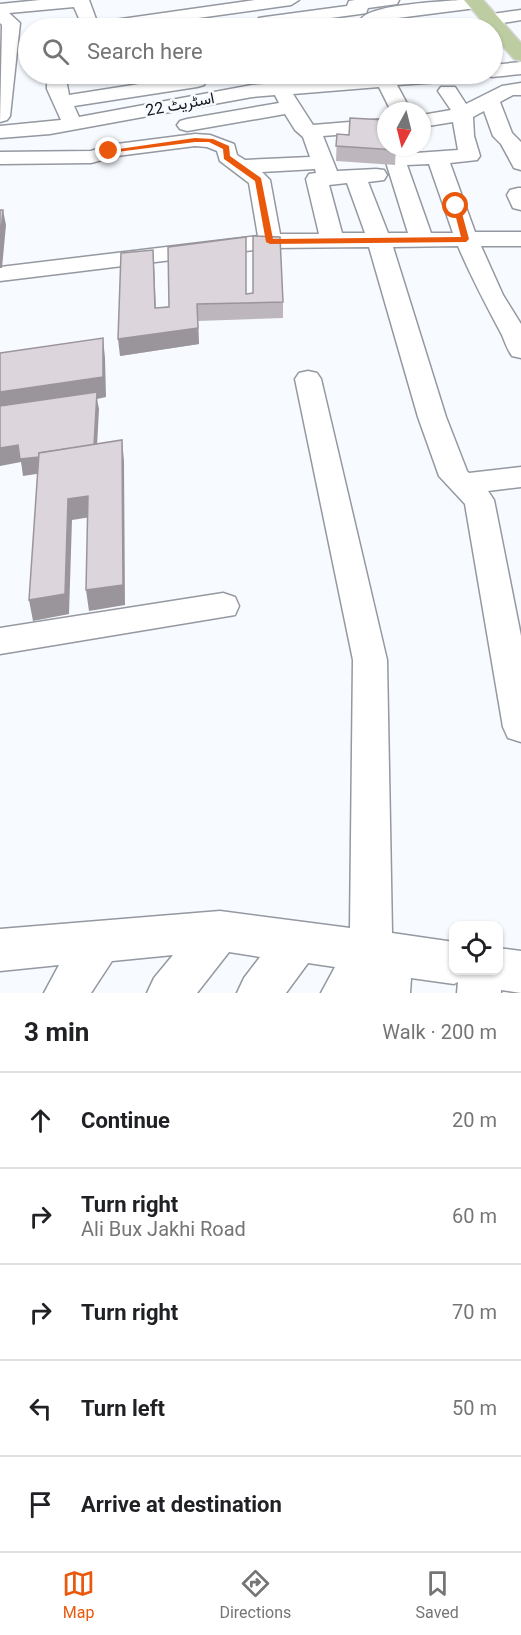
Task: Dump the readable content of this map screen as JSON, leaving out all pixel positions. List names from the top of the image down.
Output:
{
  "streets": {
    "street": ["اسٹریٹ 22"]
  },
  "north": "bottom",
  "page": {
    "search": "Search here",
    "heading": ["3 min", "Walk · 200 m"],
    "list": [
      ["Continue", "20 m"],
      ["Turn right", "Ali Bux Jakhi Road", "60 m"],
      ["Turn right", "70 m"],
      ["Turn left", "50 m"],
      "Arrive at destination"
    ],
    "nav": ["Map", "Directions", "Saved"]
  }
}
